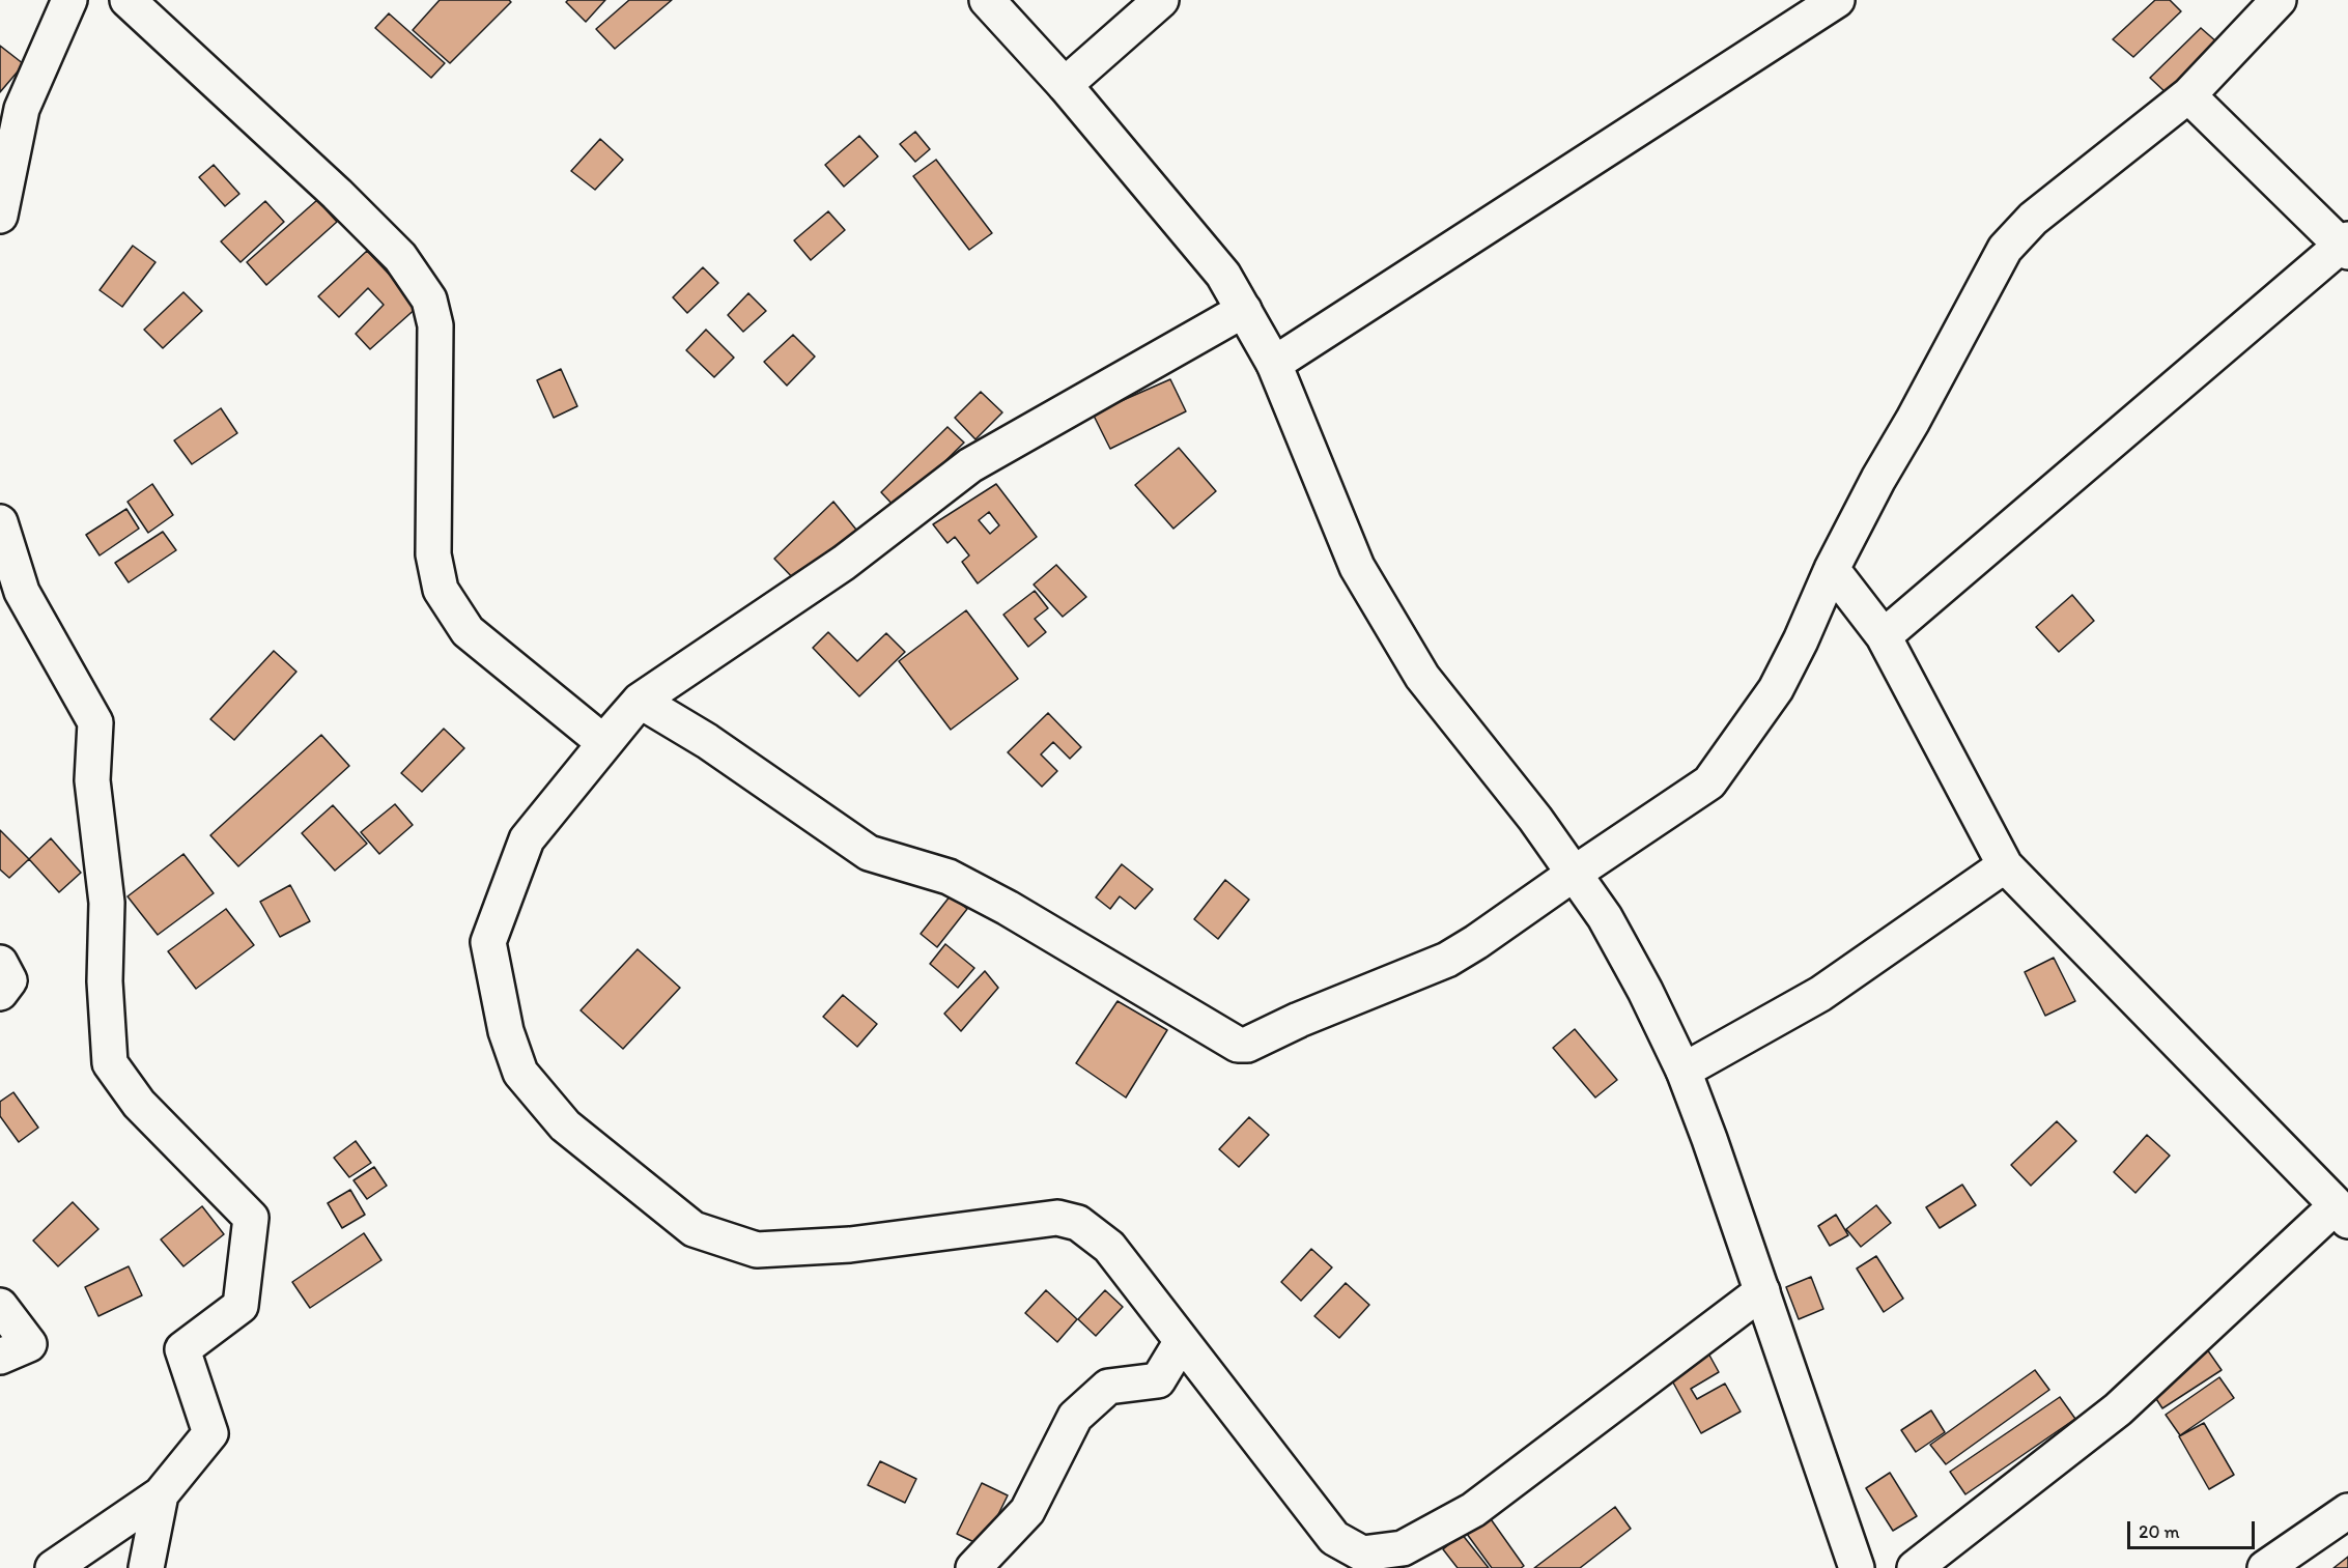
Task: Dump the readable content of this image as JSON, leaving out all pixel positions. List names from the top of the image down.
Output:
{
  "scale_bar": "20 m"
}
